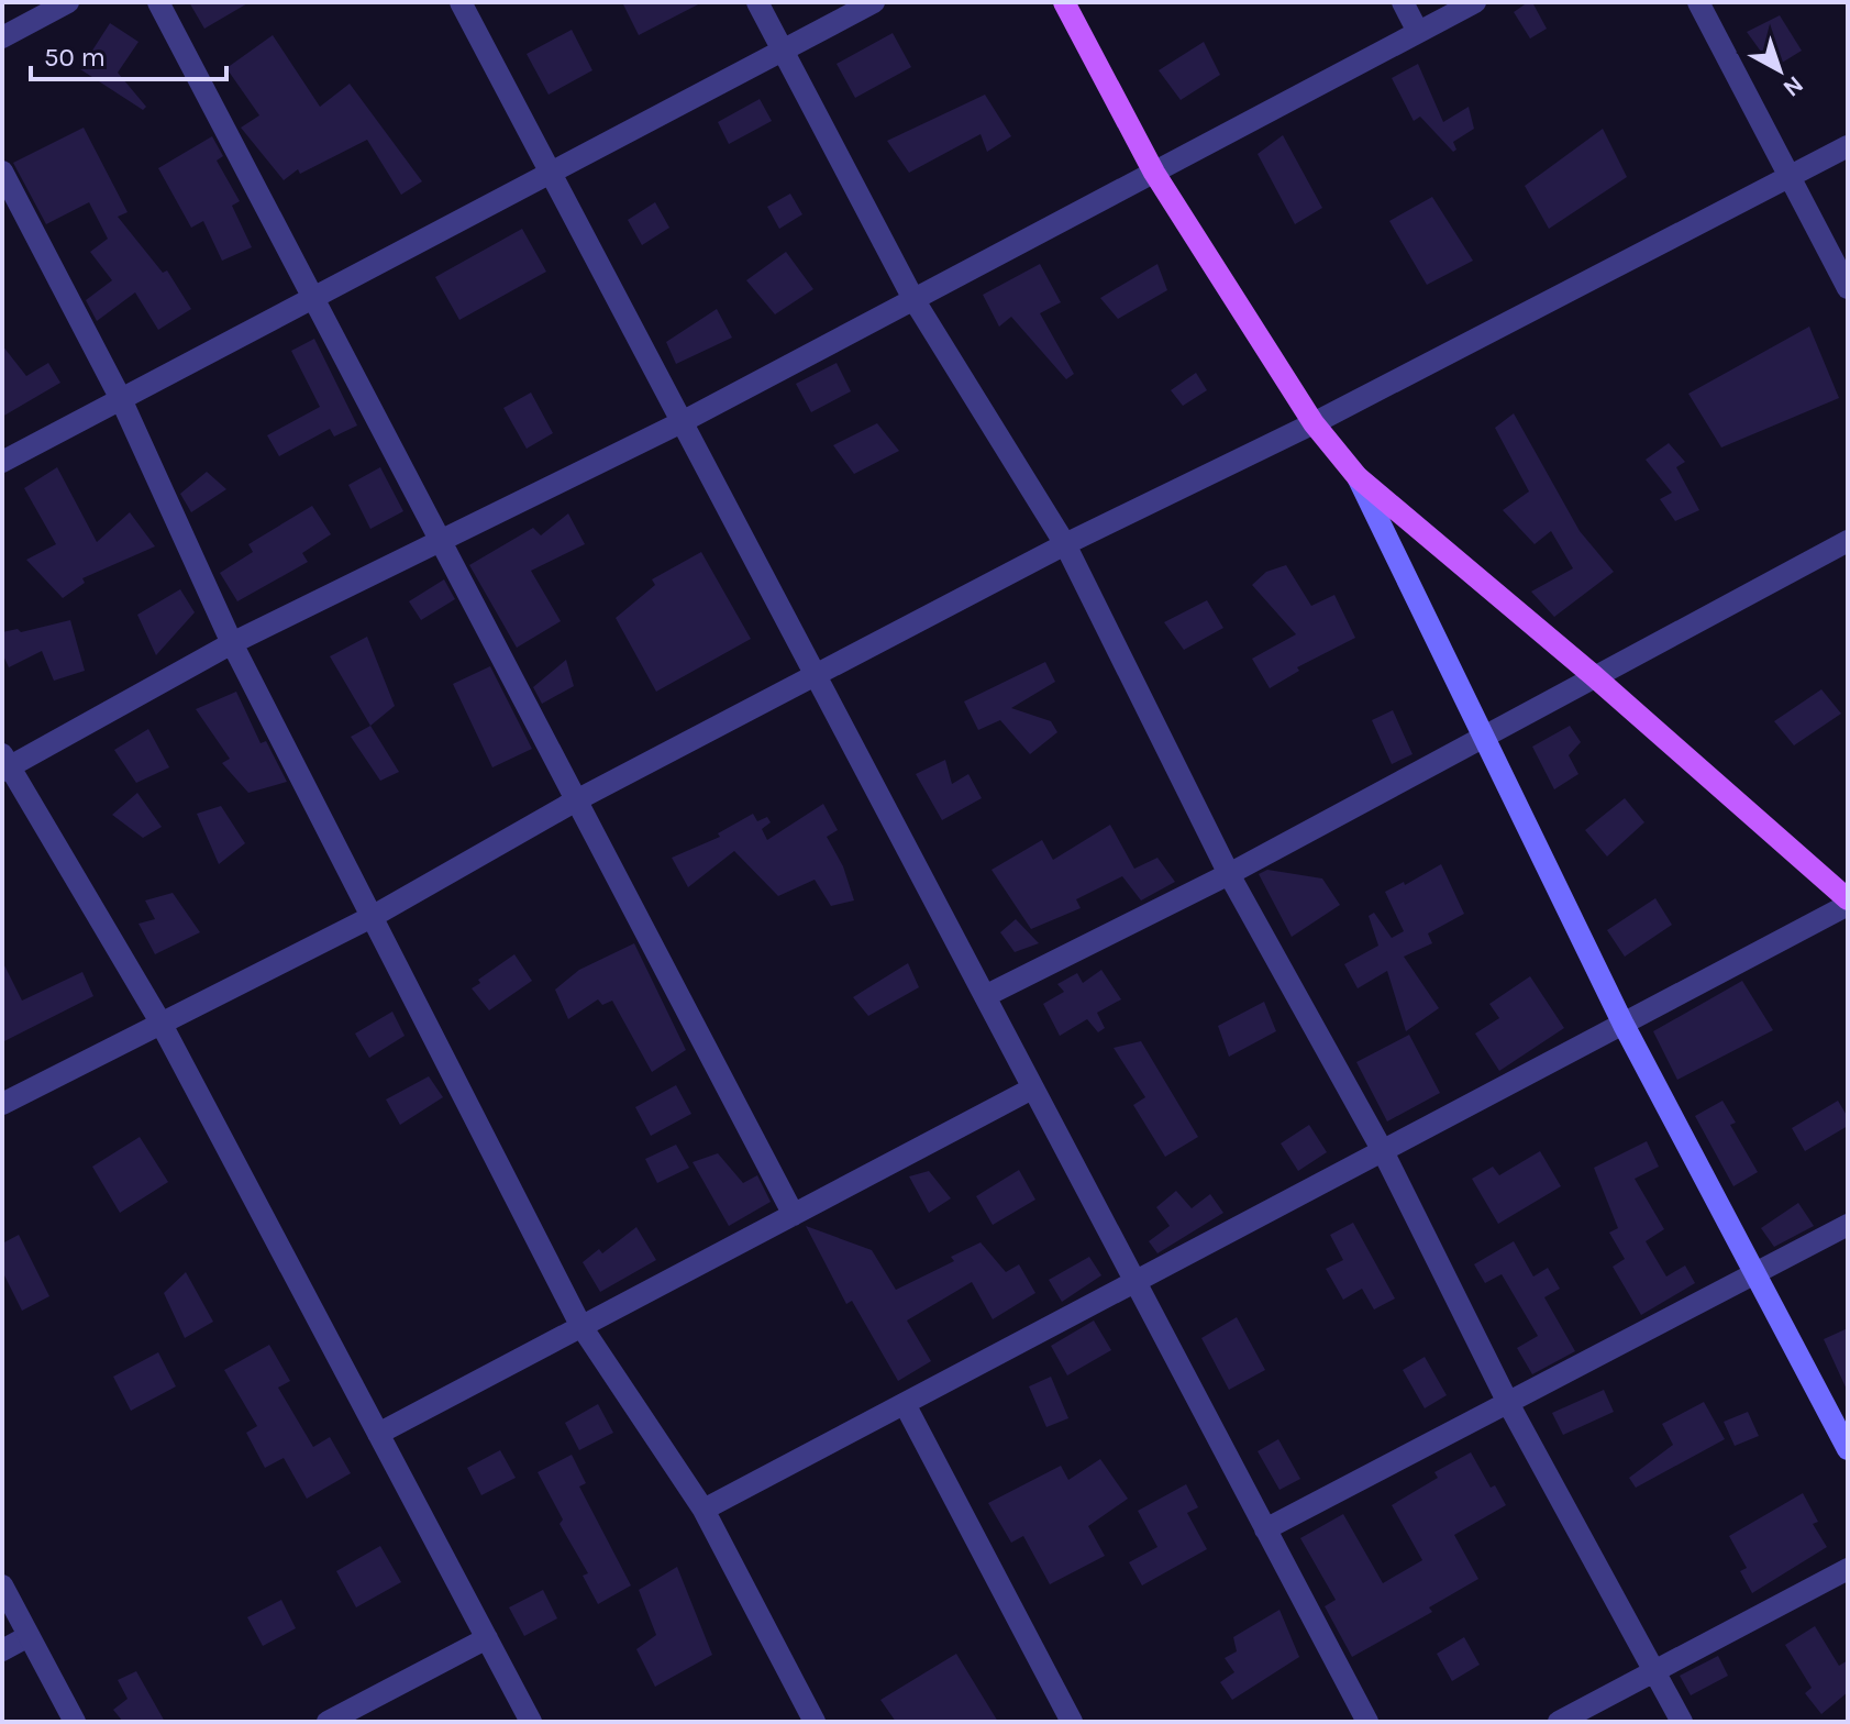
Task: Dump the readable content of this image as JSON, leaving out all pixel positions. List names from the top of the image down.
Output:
{
  "scale_bar": "50 m",
  "north": "bottom right"
}
